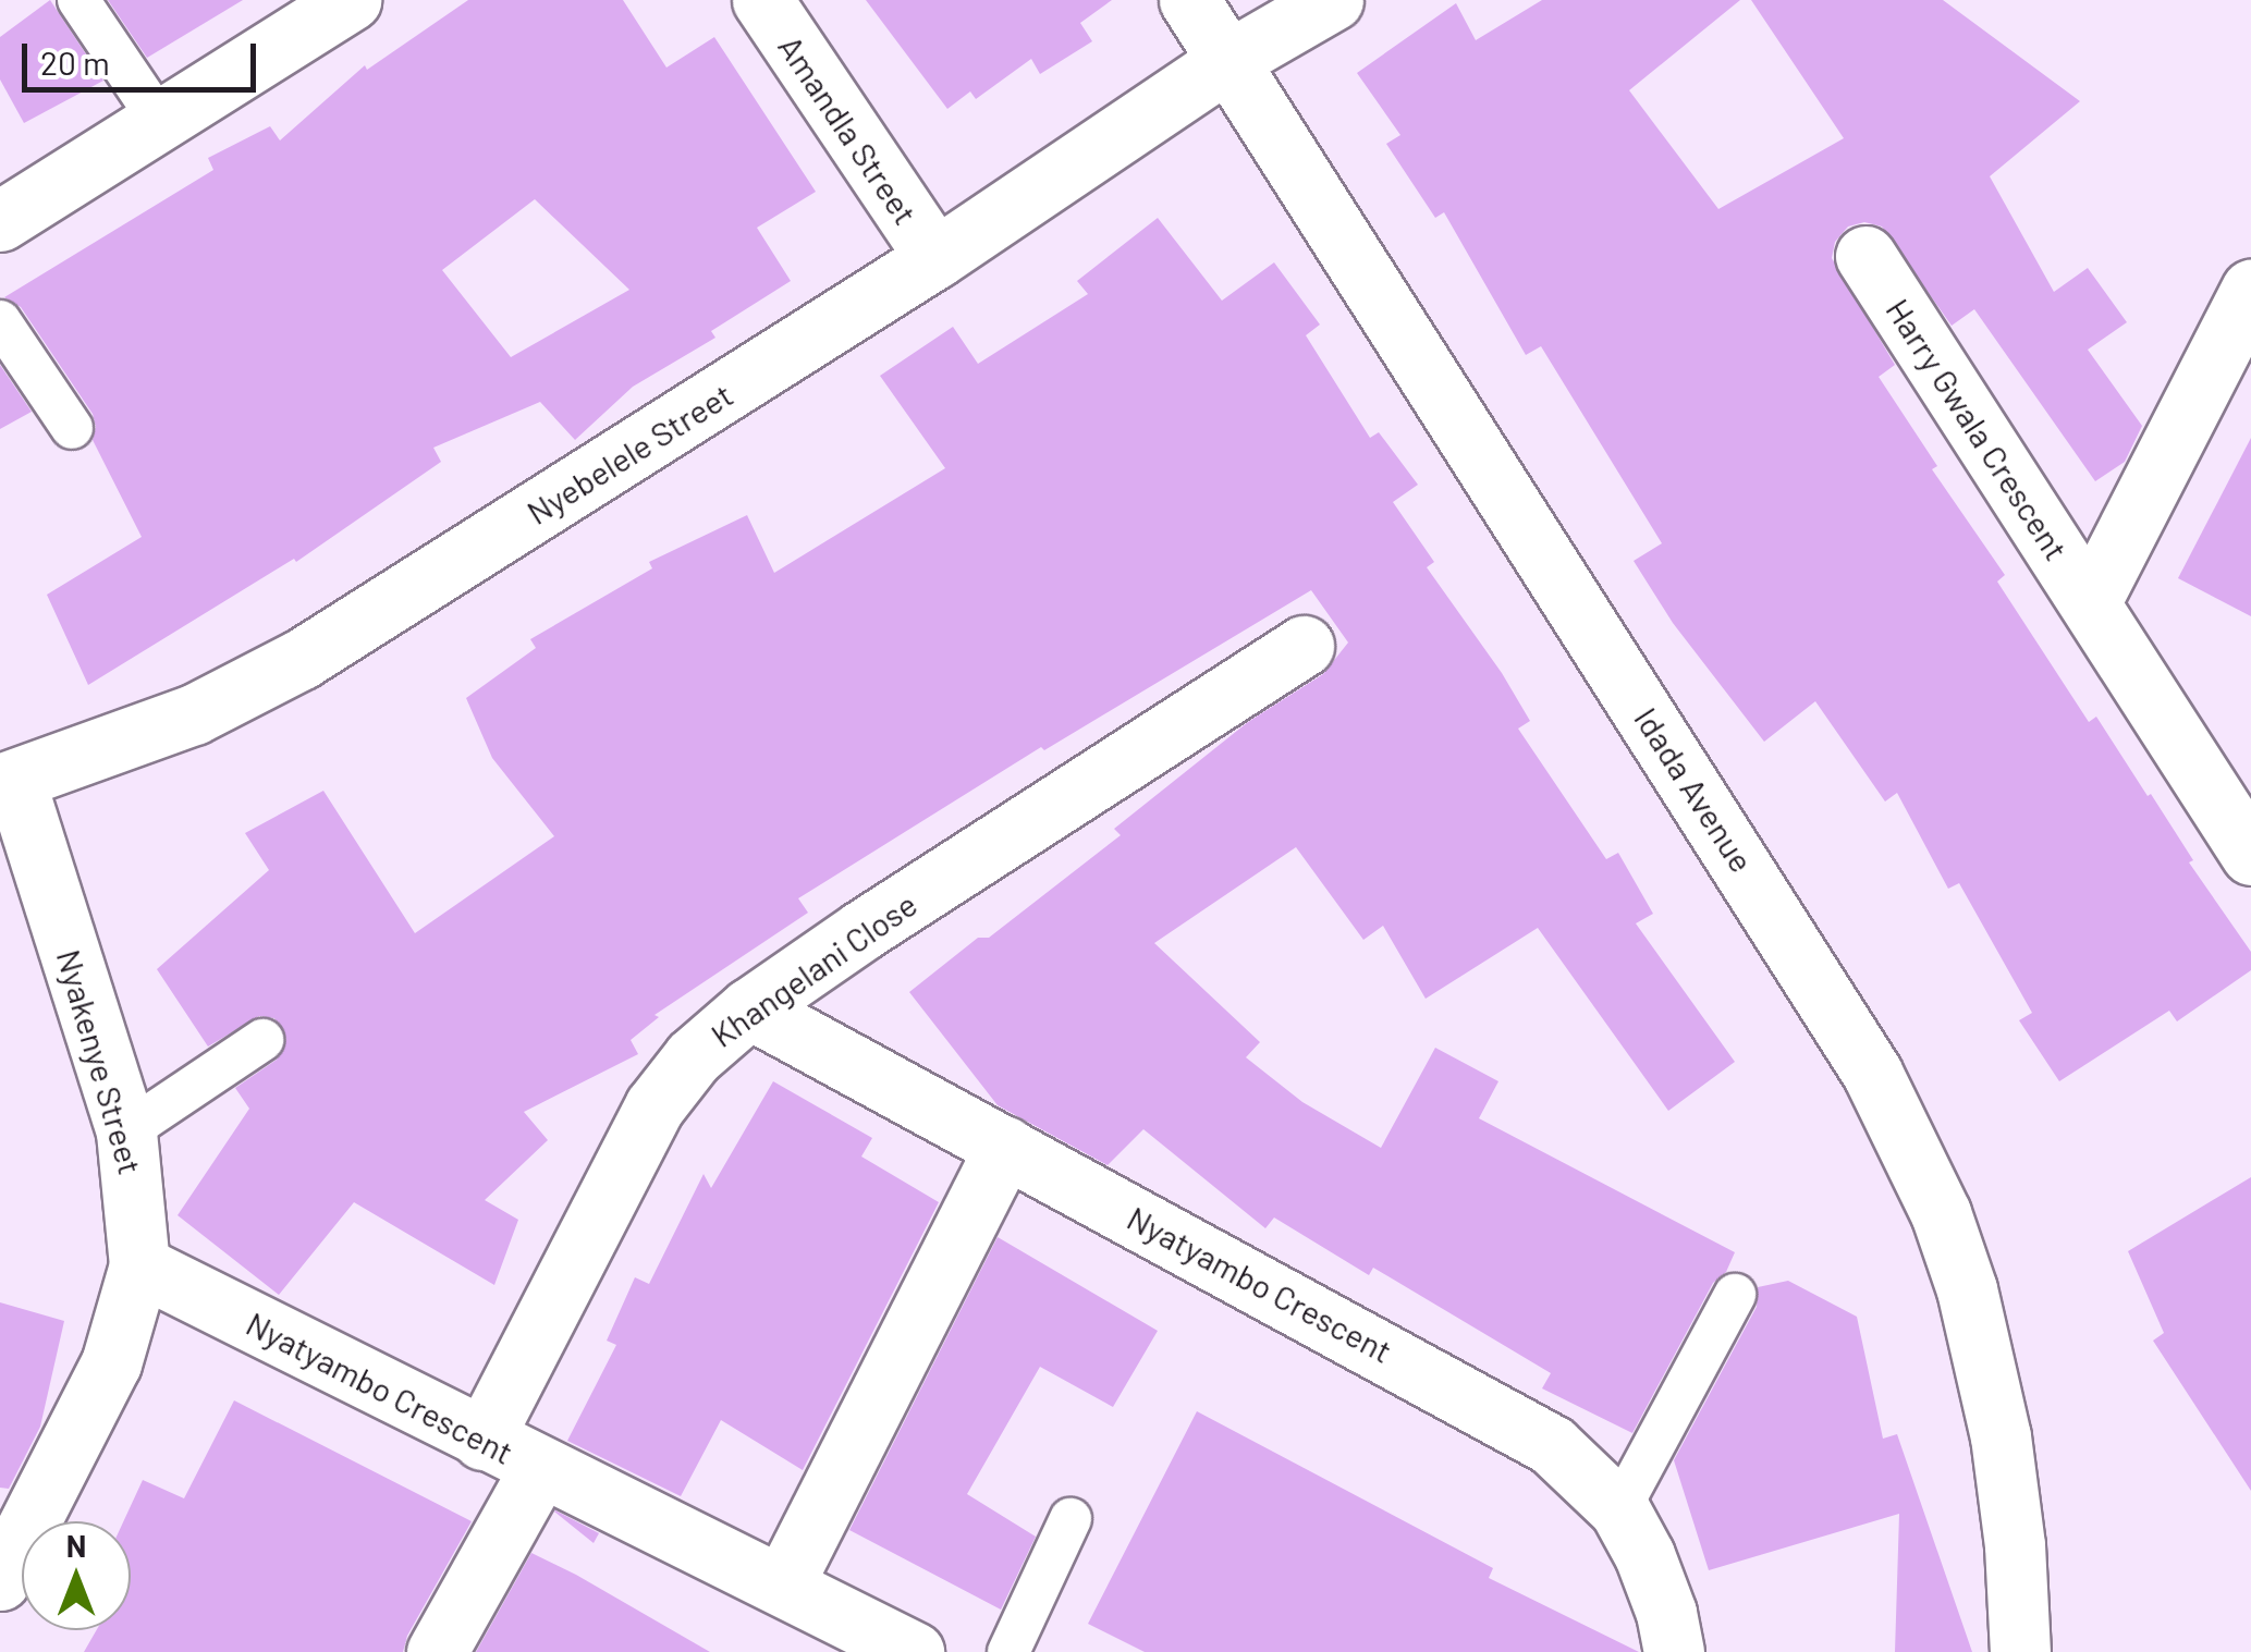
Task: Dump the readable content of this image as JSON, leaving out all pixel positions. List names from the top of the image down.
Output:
{
  "streets": {
    "street": [
      "Amandla Street",
      "Harry Gwala Crescent",
      "Nyebelele Street",
      "Idada Avenue",
      "Khangelani Close",
      "Nyakenye Street",
      "Nyatyambo Crescent"
    ]
  },
  "crossings": [
    ["Amandla Street", "Nyebelele Street"],
    ["Nyebelele Street", "Idada Avenue"],
    ["Nyebelele Street", "Nyakenye Street"],
    ["Khangelani Close", "Nyatyambo Crescent"],
    ["Nyakenye Street", "Nyatyambo Crescent"]
  ],
  "scale_bar": "20 m",
  "north": "top"
}
